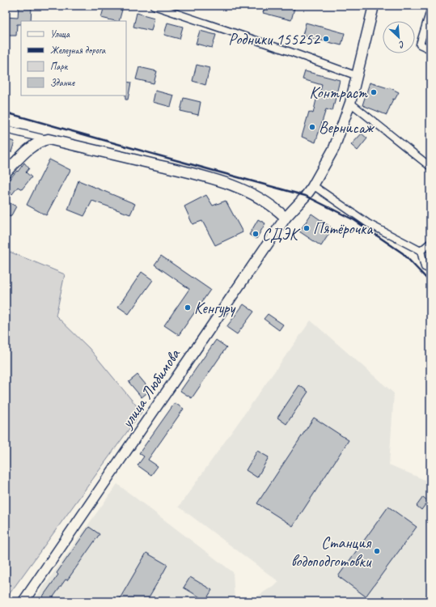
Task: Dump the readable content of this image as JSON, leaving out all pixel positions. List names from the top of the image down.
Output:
{
  "streets": {
    "main road": ["улица Любимова"]
  },
  "places": [
    "Родники 155252",
    "Контраст",
    "Вернисаж",
    "Пятёрочка",
    "СДЭК",
    "Кенгуру",
    "Станция водоподготовки"
  ],
  "legend": [
    "Улица",
    "Железная дорога",
    "Парк",
    "Здание"
  ],
  "north": "bottom right"
}
